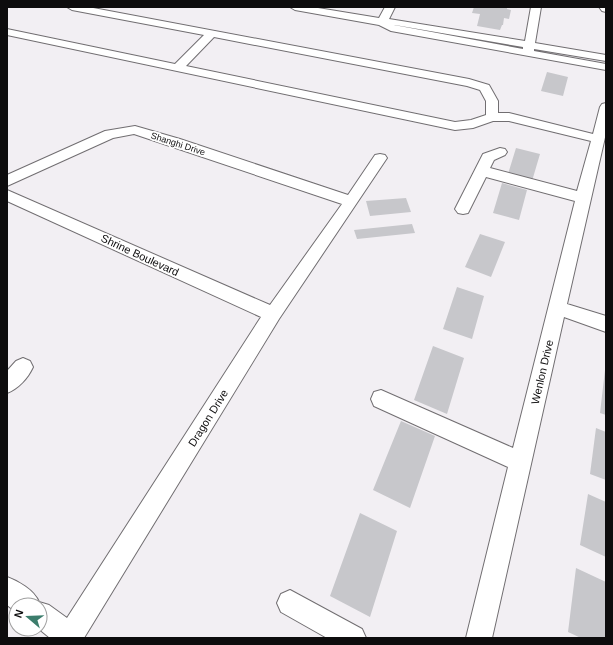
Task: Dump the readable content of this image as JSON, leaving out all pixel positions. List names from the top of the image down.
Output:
{
  "streets": {
    "street": [
      "Shanghi Drive",
      "Shrine Boulevard",
      "Wenlon Drive",
      "Dragon Drive"
    ]
  },
  "crossings": [
    ["Shanghi Drive", "Dragon Drive"],
    ["Shrine Boulevard", "Dragon Drive"]
  ],
  "north": "left"
}
